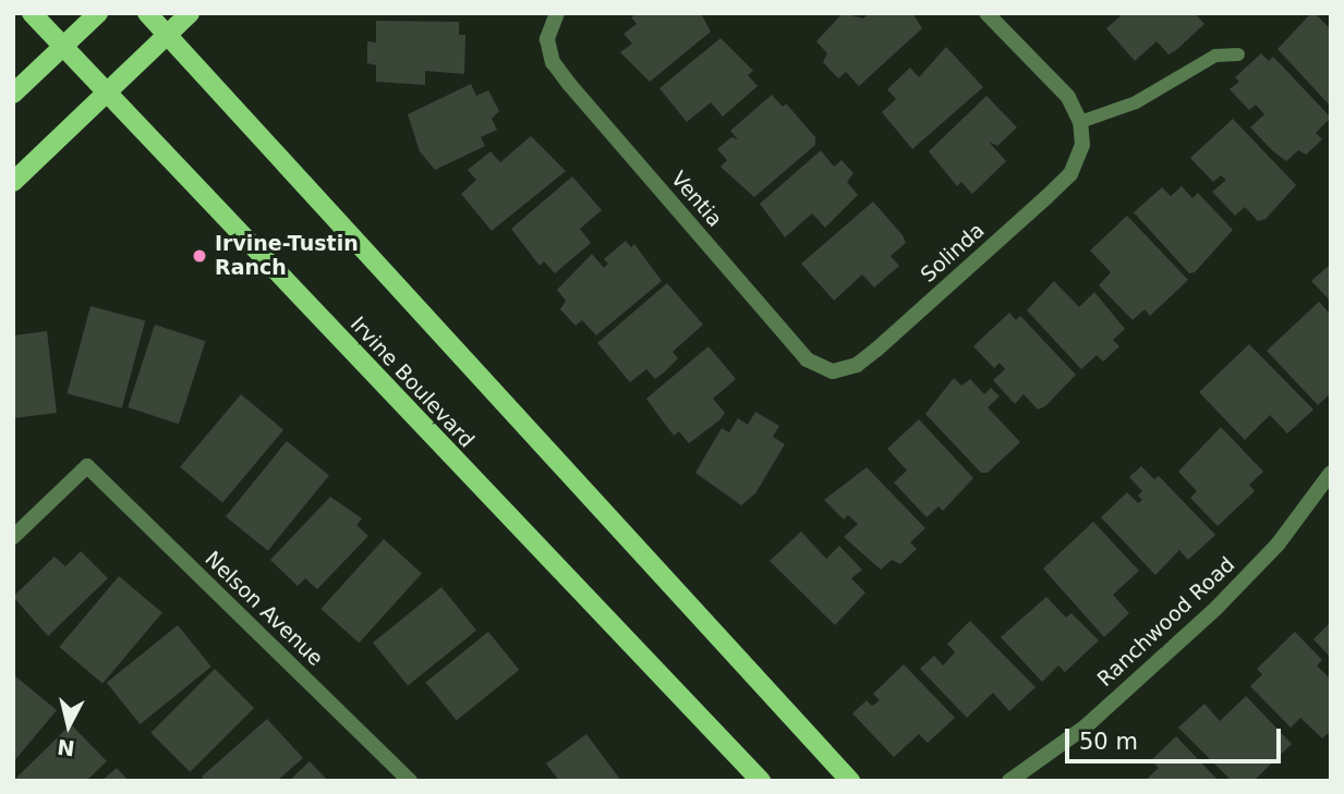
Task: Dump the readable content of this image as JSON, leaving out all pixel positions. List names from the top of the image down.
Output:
{
  "streets": {
    "main road": ["Irvine Boulevard"],
    "street": [
      "Ventia",
      "Solinda",
      "Nelson Avenue",
      "Ranchwood Road"
    ]
  },
  "crossings": [
    ["Ventia", "Solinda"]
  ],
  "places": ["Irvine-Tustin Ranch"],
  "scale_bar": "50 m",
  "north": "bottom"
}
